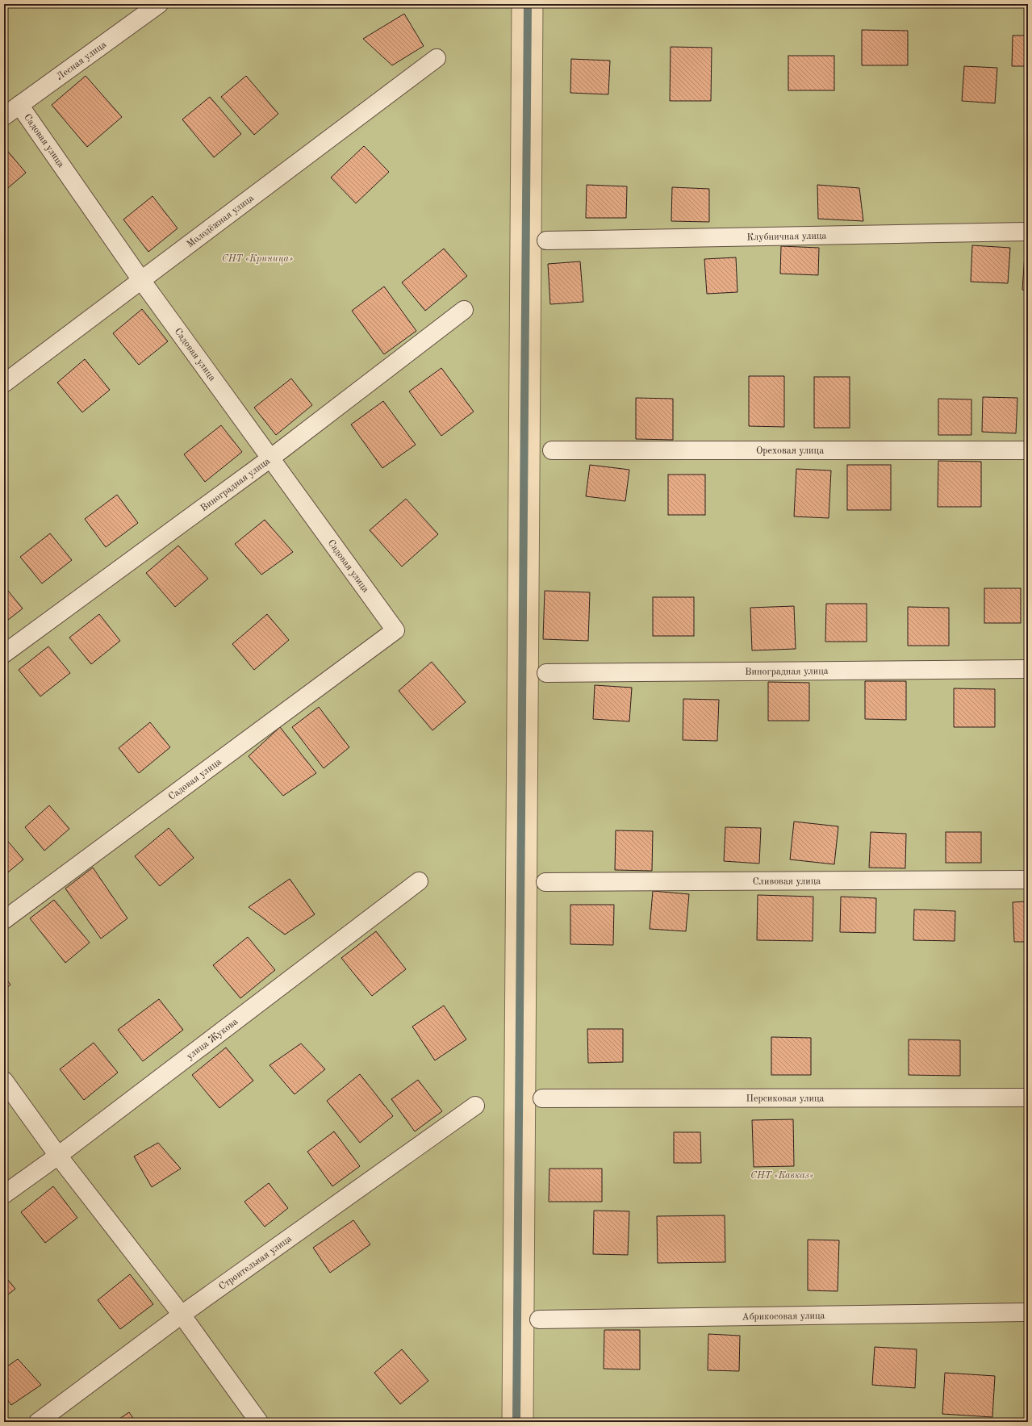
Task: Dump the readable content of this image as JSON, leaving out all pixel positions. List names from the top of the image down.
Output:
{
  "streets": {
    "street": [
      "Лесная улица",
      "Садовая улица",
      "Молодёжная улица",
      "Клубничная улица",
      "Ореховая улица",
      "Виноградная улица",
      "Сливовая улица",
      "улица Жукова",
      "Персиковая улица",
      "Строительная улица",
      "Абрикосовая улица"
    ]
  },
  "crossings": [
    ["Лесная улица", "Садовая улица"],
    ["Садовая улица", "Молодёжная улица"],
    ["Садовая улица", "Виноградная улица"]
  ],
  "parks": ["СНТ «Криница»", "СНТ «Кавказ»"]
}
